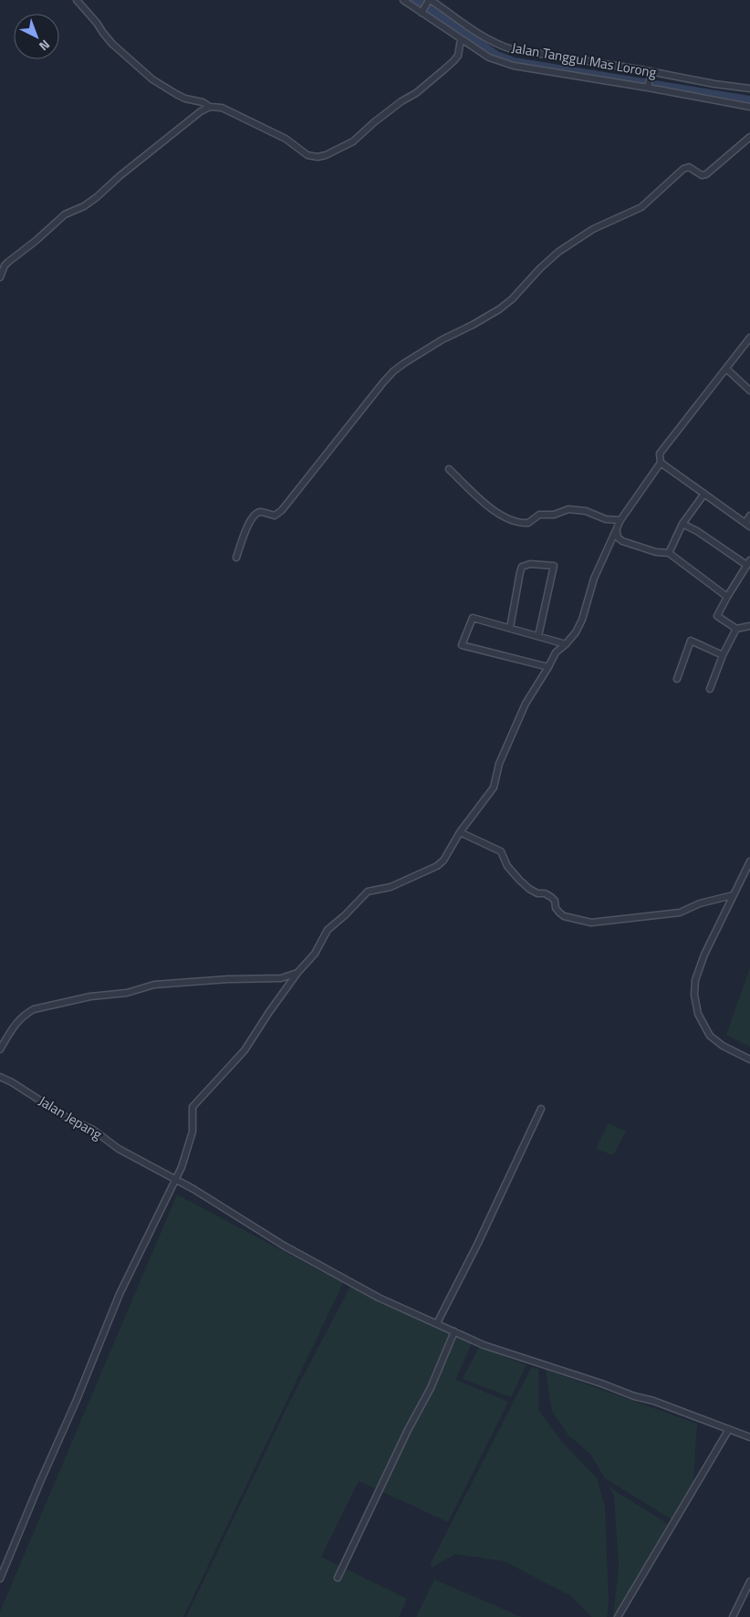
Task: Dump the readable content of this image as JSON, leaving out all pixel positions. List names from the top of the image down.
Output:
{
  "streets": {
    "street": ["Jalan Tanggul Mas Lorong", "Jalan Jepang"]
  },
  "north": "bottom right"
}
